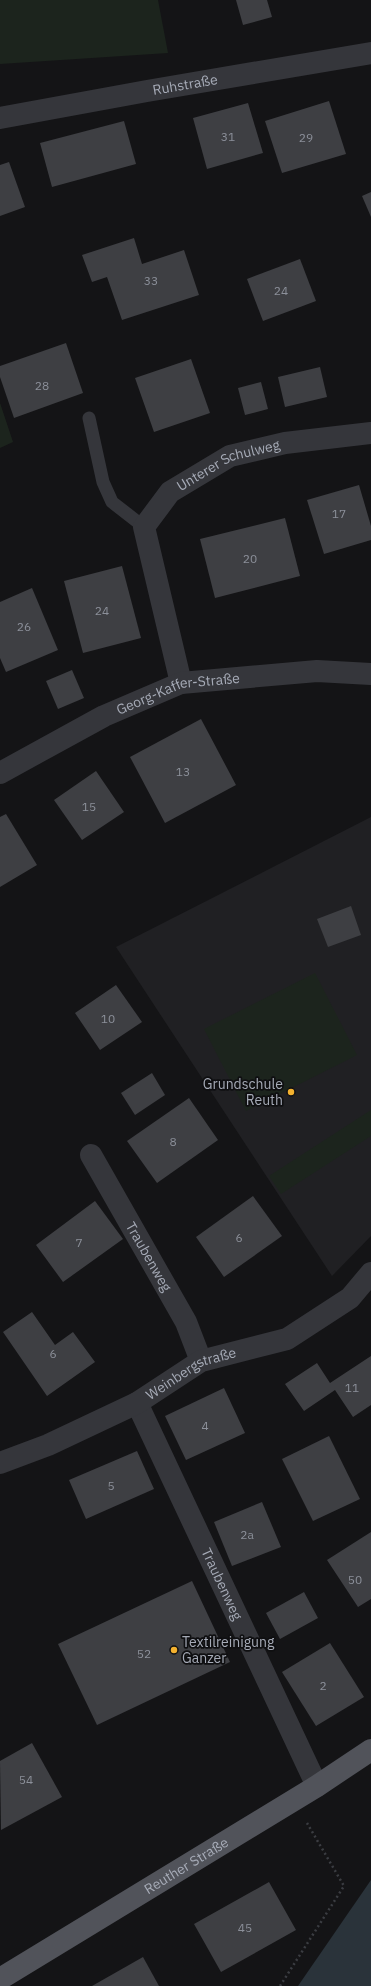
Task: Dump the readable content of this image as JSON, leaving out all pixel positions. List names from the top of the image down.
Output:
{
  "streets": {
    "main road": ["Reuther Straße"],
    "street": [
      "Ruhstraße",
      "Unterer Schulweg",
      "Georg-Kaffer-Straße",
      "Traubenweg",
      "Weinbergstraße"
    ]
  },
  "crossings": [
    ["Traubenweg", "Weinbergstraße"],
    ["Traubenweg", "Reuther Straße"]
  ],
  "places": ["Grundschule Reuth", "Textilreinigung Ganzer"],
  "house_numbers": [
    "31",
    "29",
    "33",
    "24",
    "28",
    "17",
    "20",
    "24",
    "26",
    "13",
    "15",
    "10",
    "8",
    "6",
    "7",
    "6",
    "11",
    "4",
    "5",
    "2a",
    "50",
    "52",
    "2",
    "54",
    "45"
  ]
}
